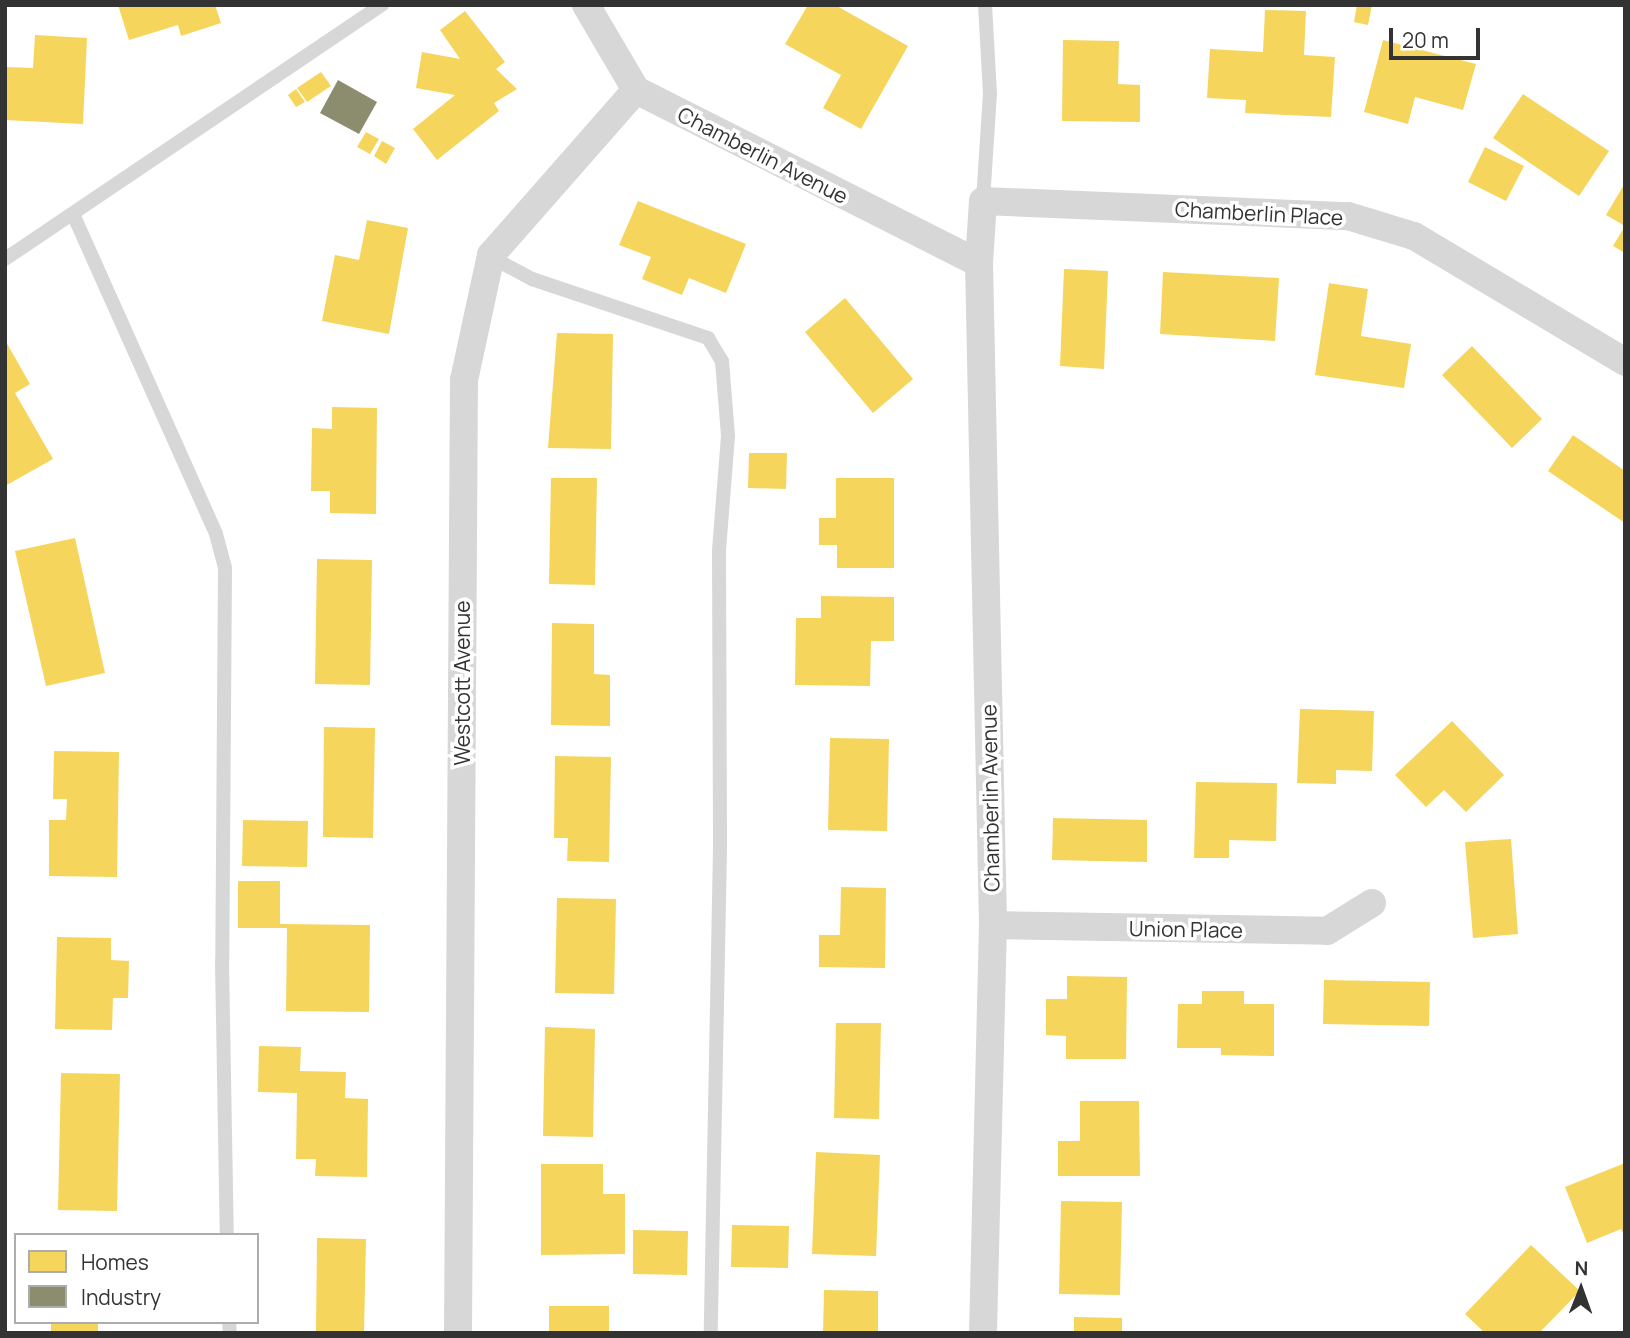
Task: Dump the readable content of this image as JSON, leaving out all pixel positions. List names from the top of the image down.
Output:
{
  "streets": {
    "street": [
      "Chamberlin Avenue",
      "Chamberlin Place",
      "Westcott Avenue",
      "Union Place"
    ]
  },
  "crossings": [
    ["Chamberlin Avenue", "Chamberlin Place"],
    ["Chamberlin Avenue", "Westcott Avenue"],
    ["Chamberlin Avenue", "Union Place"]
  ],
  "legend": ["Homes", "Industry"],
  "scale_bar": "20 m",
  "north": "top"
}
